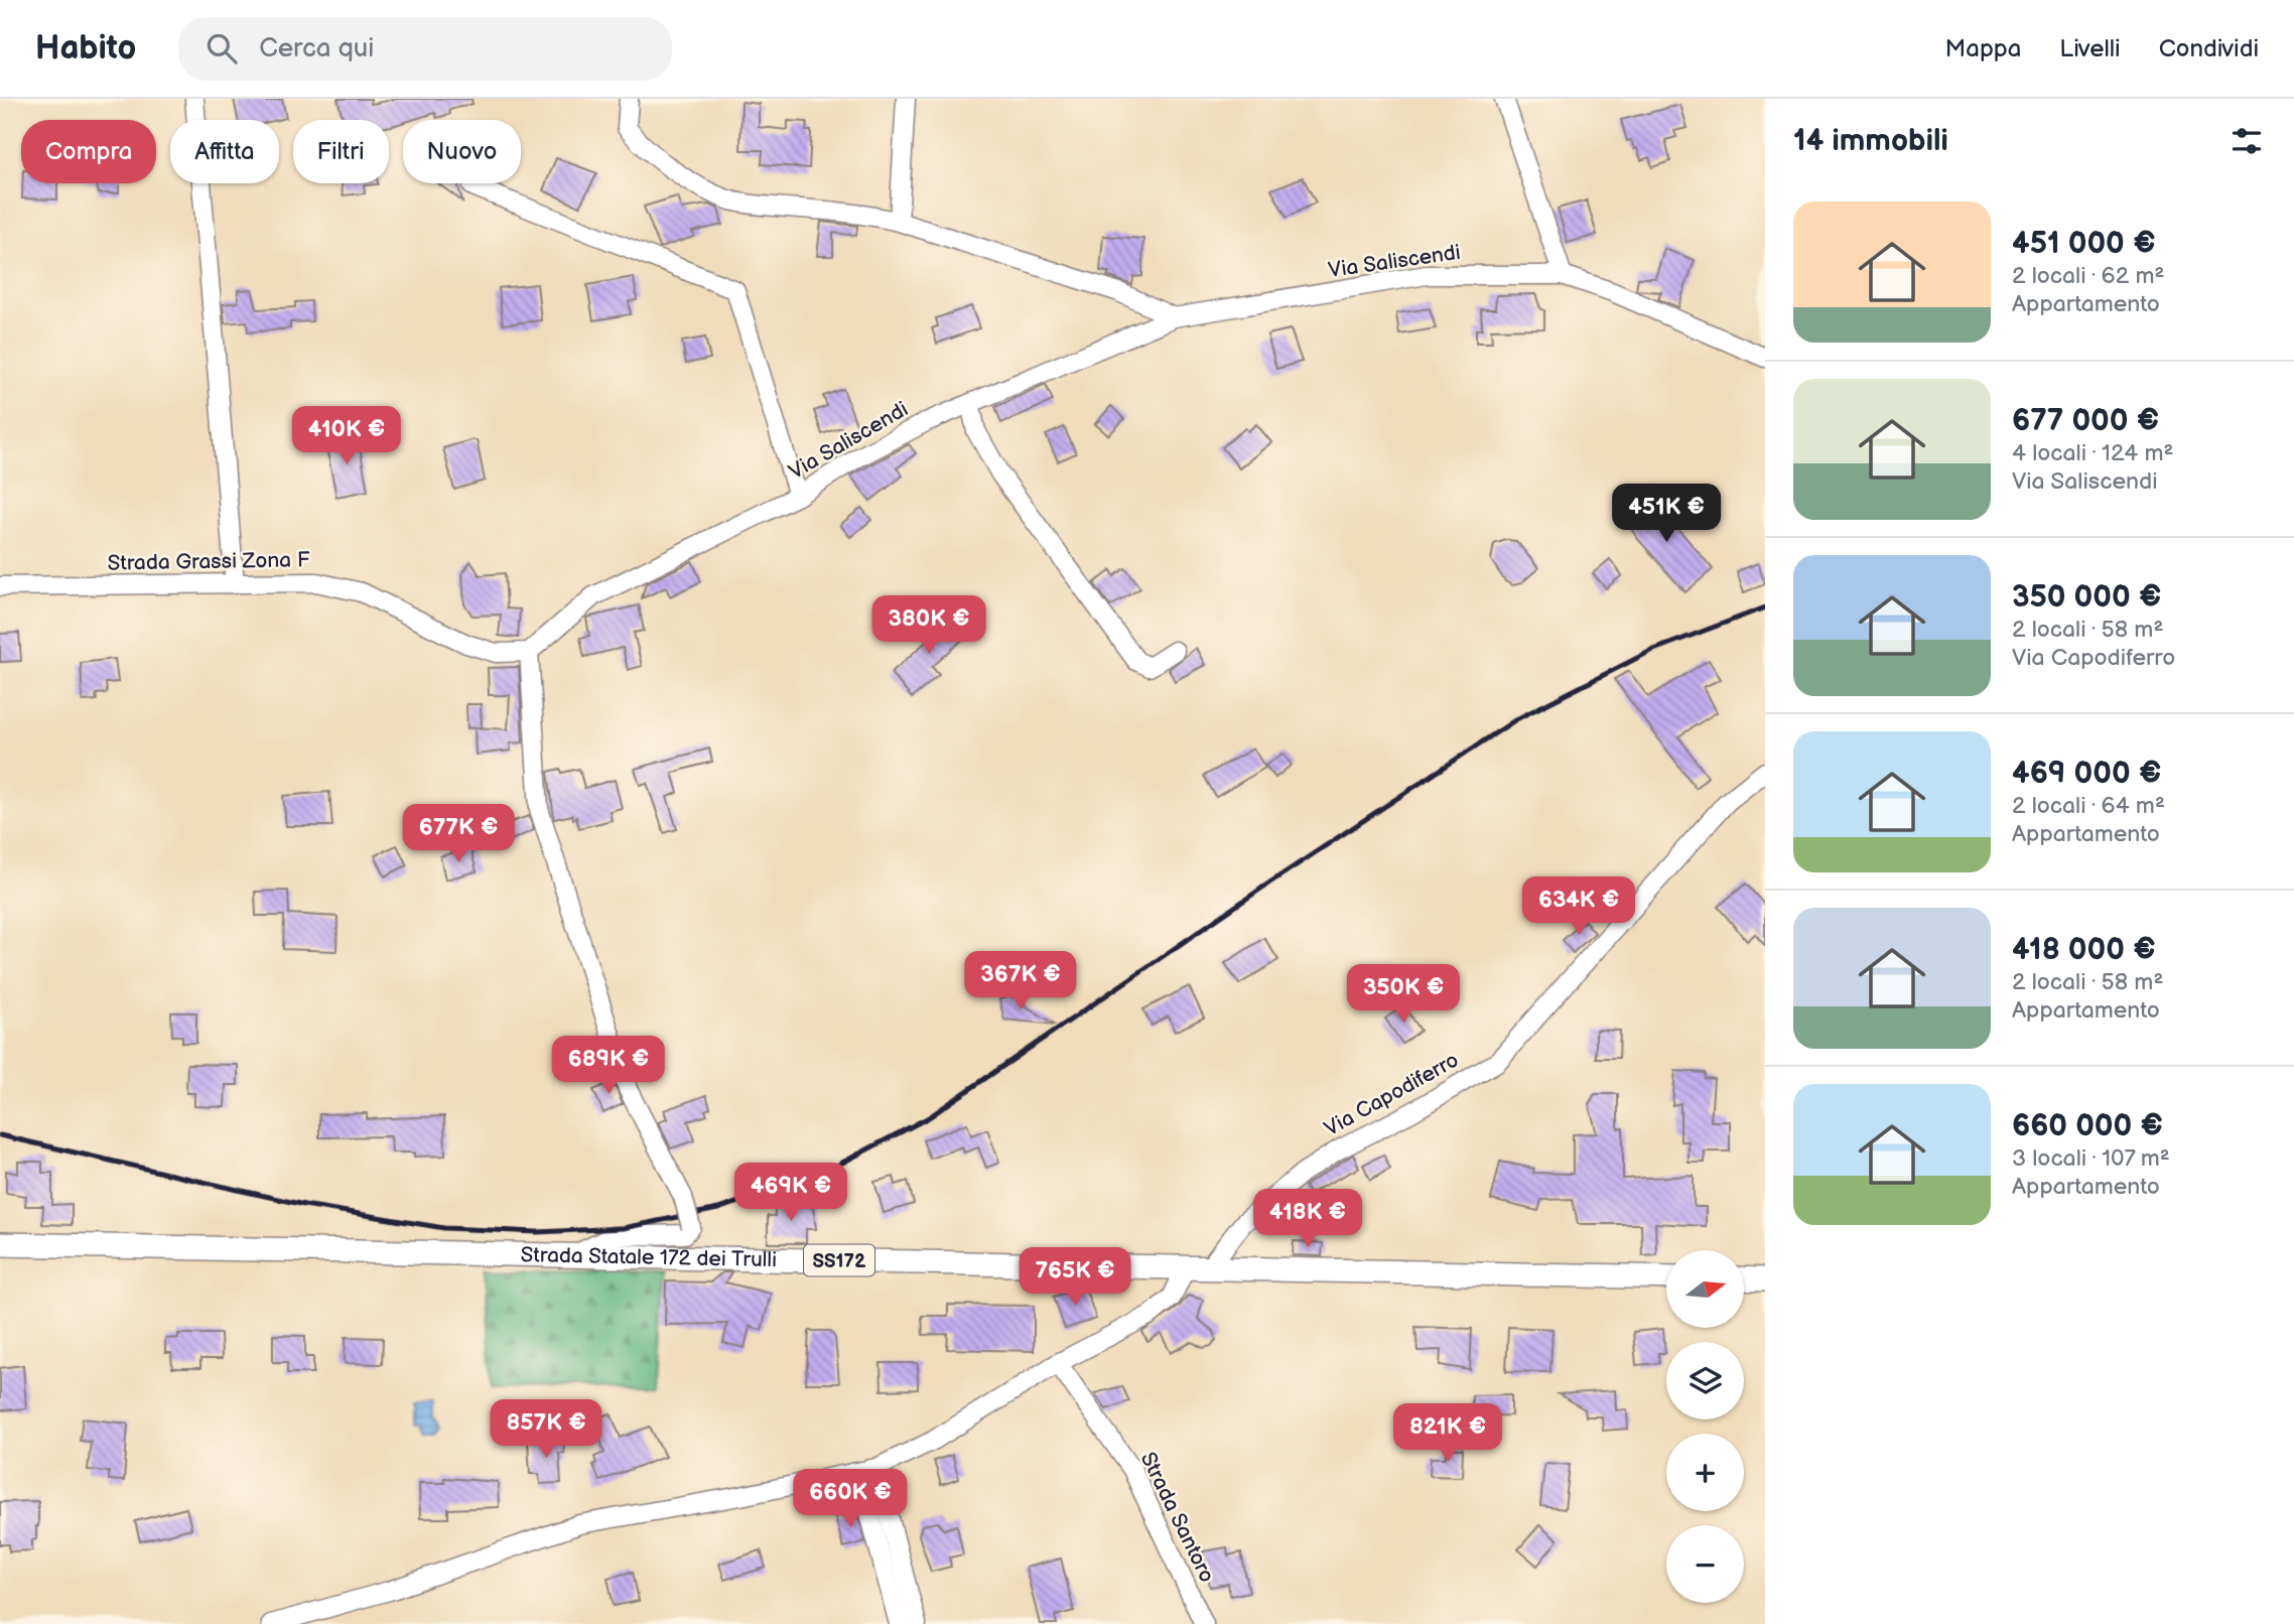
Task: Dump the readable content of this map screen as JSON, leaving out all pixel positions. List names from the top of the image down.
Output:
{
  "streets": {
    "main road": ["Strada Statale 172 dei Trulli", "SS172"],
    "street": [
      "Via Saliscendi",
      "Strada Grassi Zona F",
      "Via Capodiferro",
      "Strada Santoro"
    ]
  },
  "crossings": [
    ["Via Saliscendi", "Strada Grassi Zona F"],
    ["Via Capodiferro", "Strada Statale 172 dei Trulli"]
  ],
  "north": "right",
  "page": {
    "header": "Habito",
    "search": "Cerca qui",
    "nav": ["Mappa", "Livelli", "Condividi"],
    "heading": "14 immobili",
    "chip": [
      "Compra",
      "Affitta",
      "Filtri",
      "Nuovo"
    ],
    "list": [
      {
        "name": "451 000 €",
        "note": "2 locali · 62 m² · Appartamento"
      },
      {
        "name": "677 000 €",
        "note": "4 locali · 124 m² · Via Saliscendi"
      },
      {
        "name": "350 000 €",
        "note": "2 locali · 58 m² · Via Capodiferro"
      },
      {
        "name": "469 000 €",
        "note": "2 locali · 64 m² · Appartamento"
      },
      {
        "name": "418 000 €",
        "note": "2 locali · 58 m² · Appartamento"
      },
      {
        "name": "660 000 €",
        "note": "3 locali · 107 m² · Appartamento"
      }
    ],
    "price": [
      "410K €",
      "451K €",
      "380K €",
      "677K €",
      "634K €",
      "367K €",
      "350K €",
      "689K €",
      "469K €",
      "418K €",
      "765K €",
      "857K €",
      "821K €",
      "660K €"
    ],
    "map_buttons": ["+", "−"]
  }
}
